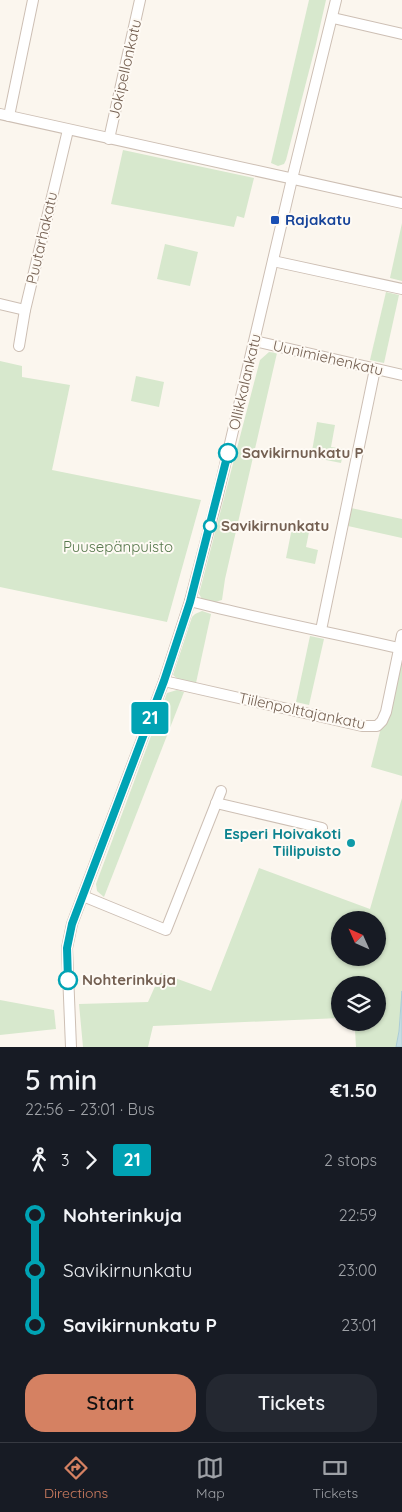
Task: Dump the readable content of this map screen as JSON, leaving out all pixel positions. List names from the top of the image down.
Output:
{
  "streets": {
    "street": [
      "Jokipellonkatu",
      "Puutarhakatu",
      "Uunimiehenkatu",
      "Ollikkalankatu",
      "Tiilenpolttajankatu"
    ]
  },
  "crossings": [
    ["Uunimiehenkatu", "Ollikkalankatu"],
    ["Ollikkalankatu", "Tiilenpolttajankatu"]
  ],
  "parks": ["Puusepänpuisto"],
  "places": {
    "transit": ["Rajakatu"],
    "other": [
      "Savikirnunkatu P",
      "Savikirnunkatu",
      "Esperi Hoivakoti Tiilipuisto",
      "Nohterinkuja"
    ]
  },
  "lines": ["bus line 21"],
  "north": "top left",
  "page": {
    "on_map": "21",
    "heading": ["5 min", "22:56 – 23:01 · Bus", "€1.50"],
    "legs": ["3", "21", "2 stops"],
    "list": [
      {
        "name": "Nohterinkuja",
        "value": "22:59"
      },
      {
        "name": "Savikirnunkatu",
        "value": "23:00"
      },
      {
        "name": "Savikirnunkatu P",
        "value": "23:01"
      }
    ],
    "buttons": ["Start", "Tickets"],
    "tabs": ["Directions", "Map", "Tickets"]
  }
}
